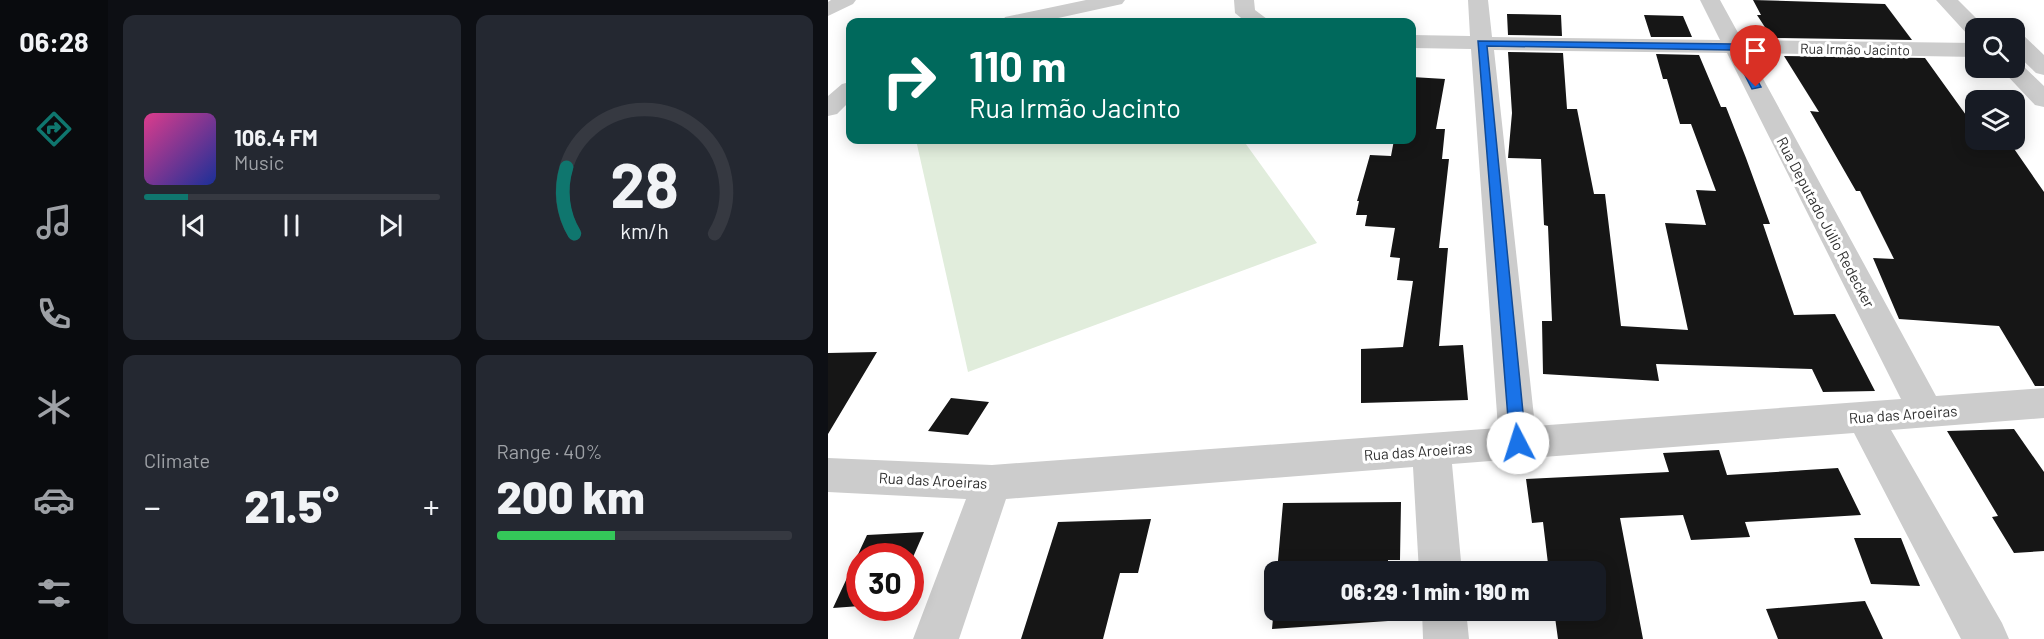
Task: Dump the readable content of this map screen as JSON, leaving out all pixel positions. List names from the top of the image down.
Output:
{
  "streets": {
    "street": ["Rua Irmão Jacinto", "Rua Deputado Júlio Redecker", "Rua das Aroeiras"]
  },
  "crossings": [
    ["Rua Irmão Jacinto", "Rua Deputado Júlio Redecker"],
    ["Rua Deputado Júlio Redecker", "Rua das Aroeiras"]
  ],
  "page": {
    "tabs": "06:28",
    "turn": ["110 m", "Rua Irmão Jacinto"],
    "song": ["106.4 FM", "Music"],
    "tile": [
      "Climate",
      ["Range · 40%", "200 km"]
    ],
    "heat": ["−", "21.5°", "+"],
    "limit": "30",
    "trip": "06:29 · 1 min · 190 m",
    "gauge": ["28", "km/h"]
  }
}
